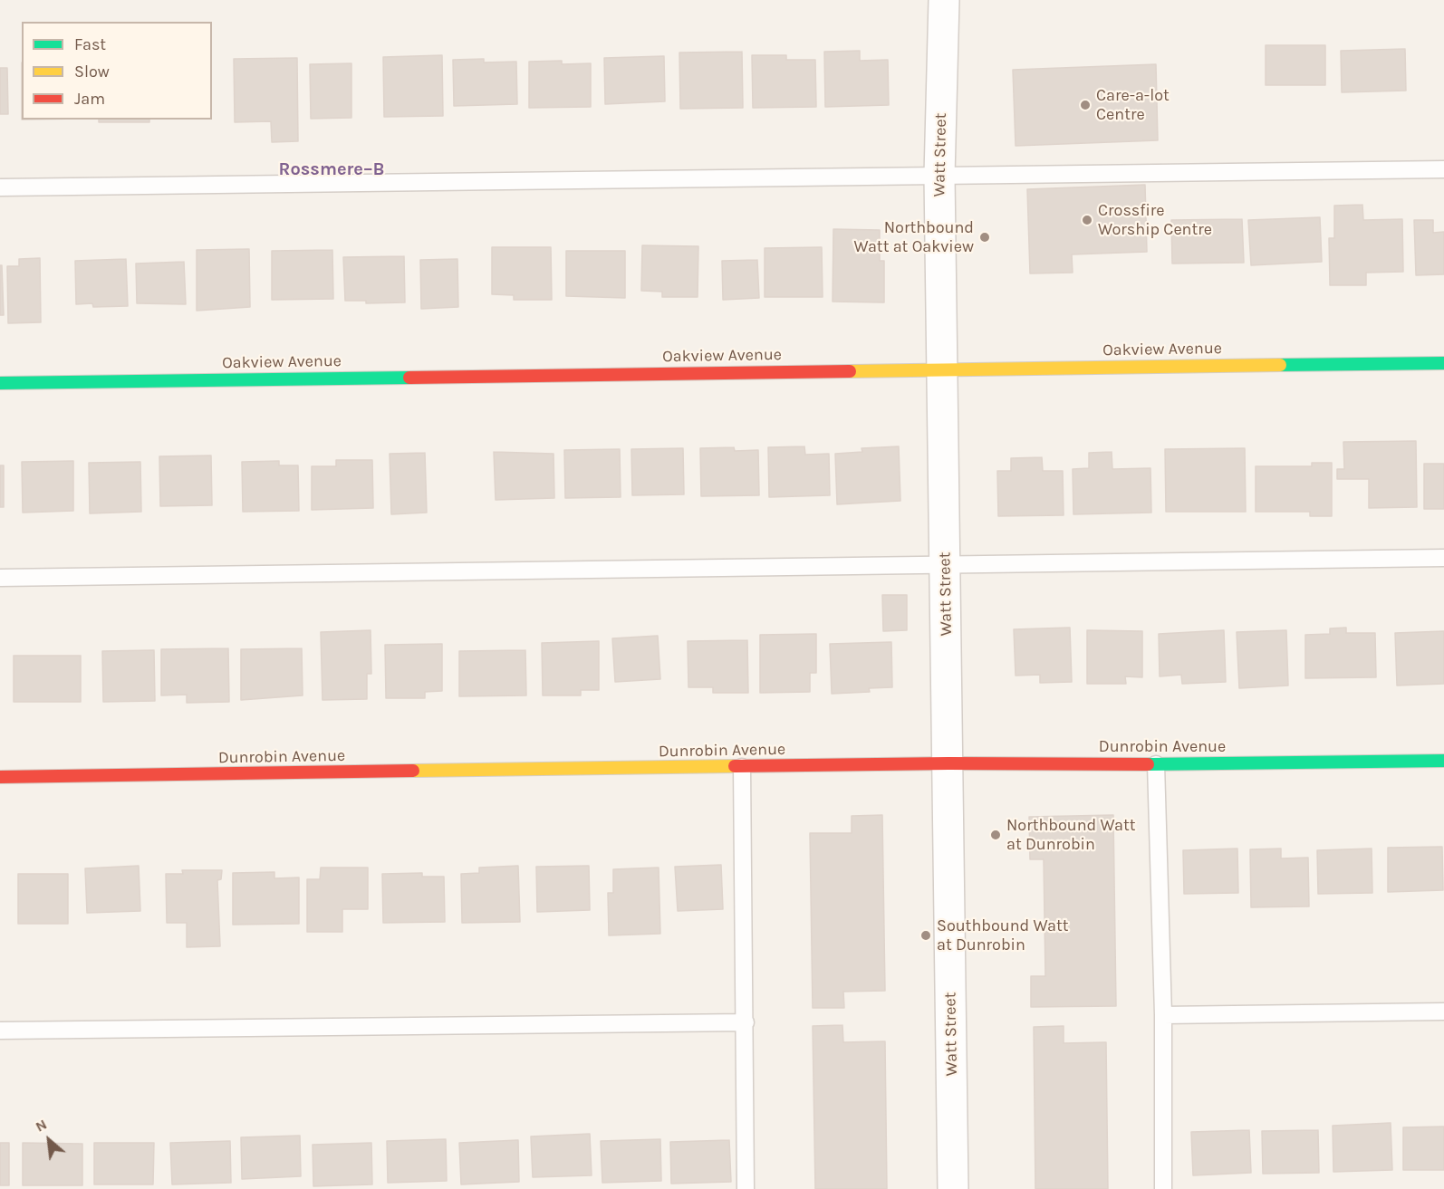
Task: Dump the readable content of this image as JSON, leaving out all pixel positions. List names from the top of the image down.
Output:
{
  "streets": {
    "street": ["Watt Street", "Oakview Avenue", "Dunrobin Avenue"]
  },
  "crossings": [
    ["Watt Street", "Oakview Avenue"],
    ["Watt Street", "Dunrobin Avenue"]
  ],
  "districts": ["Rossmere–B"],
  "places": [
    "Care-a-lot Centre",
    "Crossfire Worship Centre",
    "Northbound Watt at Oakview",
    "Northbound Watt at Dunrobin",
    "Southbound Watt at Dunrobin"
  ],
  "legend": ["Fast", "Slow", "Jam"],
  "north": "top left"
}
